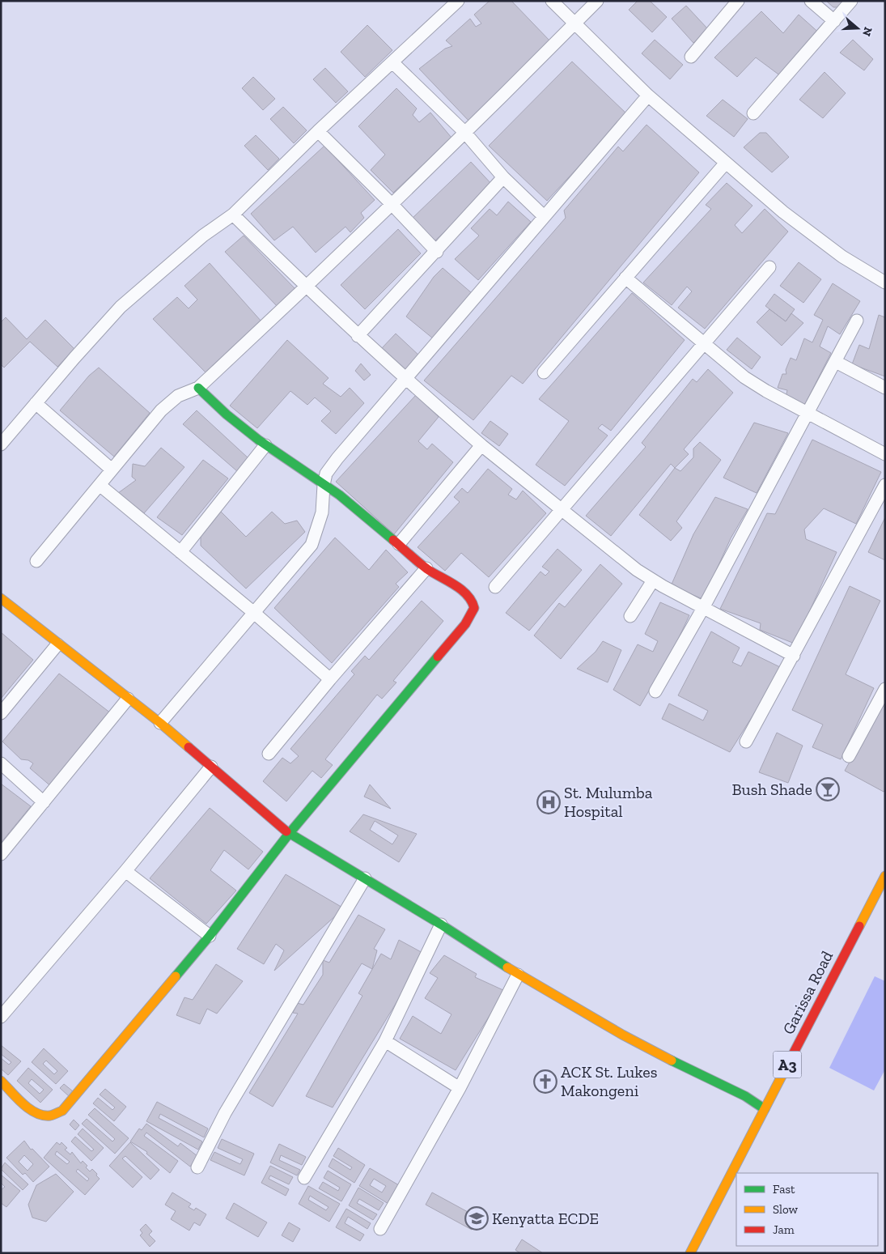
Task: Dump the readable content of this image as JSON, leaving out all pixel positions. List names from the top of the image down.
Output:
{
  "streets": {
    "main road": ["Garissa Road", "A3"]
  },
  "places": {
    "bar": ["Bush Shade"],
    "hospital": ["St. Mulumba Hospital"],
    "church": ["ACK St. Lukes Makongeni"],
    "school or university": ["Kenyatta ECDE"]
  },
  "legend": ["Fast", "Slow", "Jam"],
  "north": "right"
}
